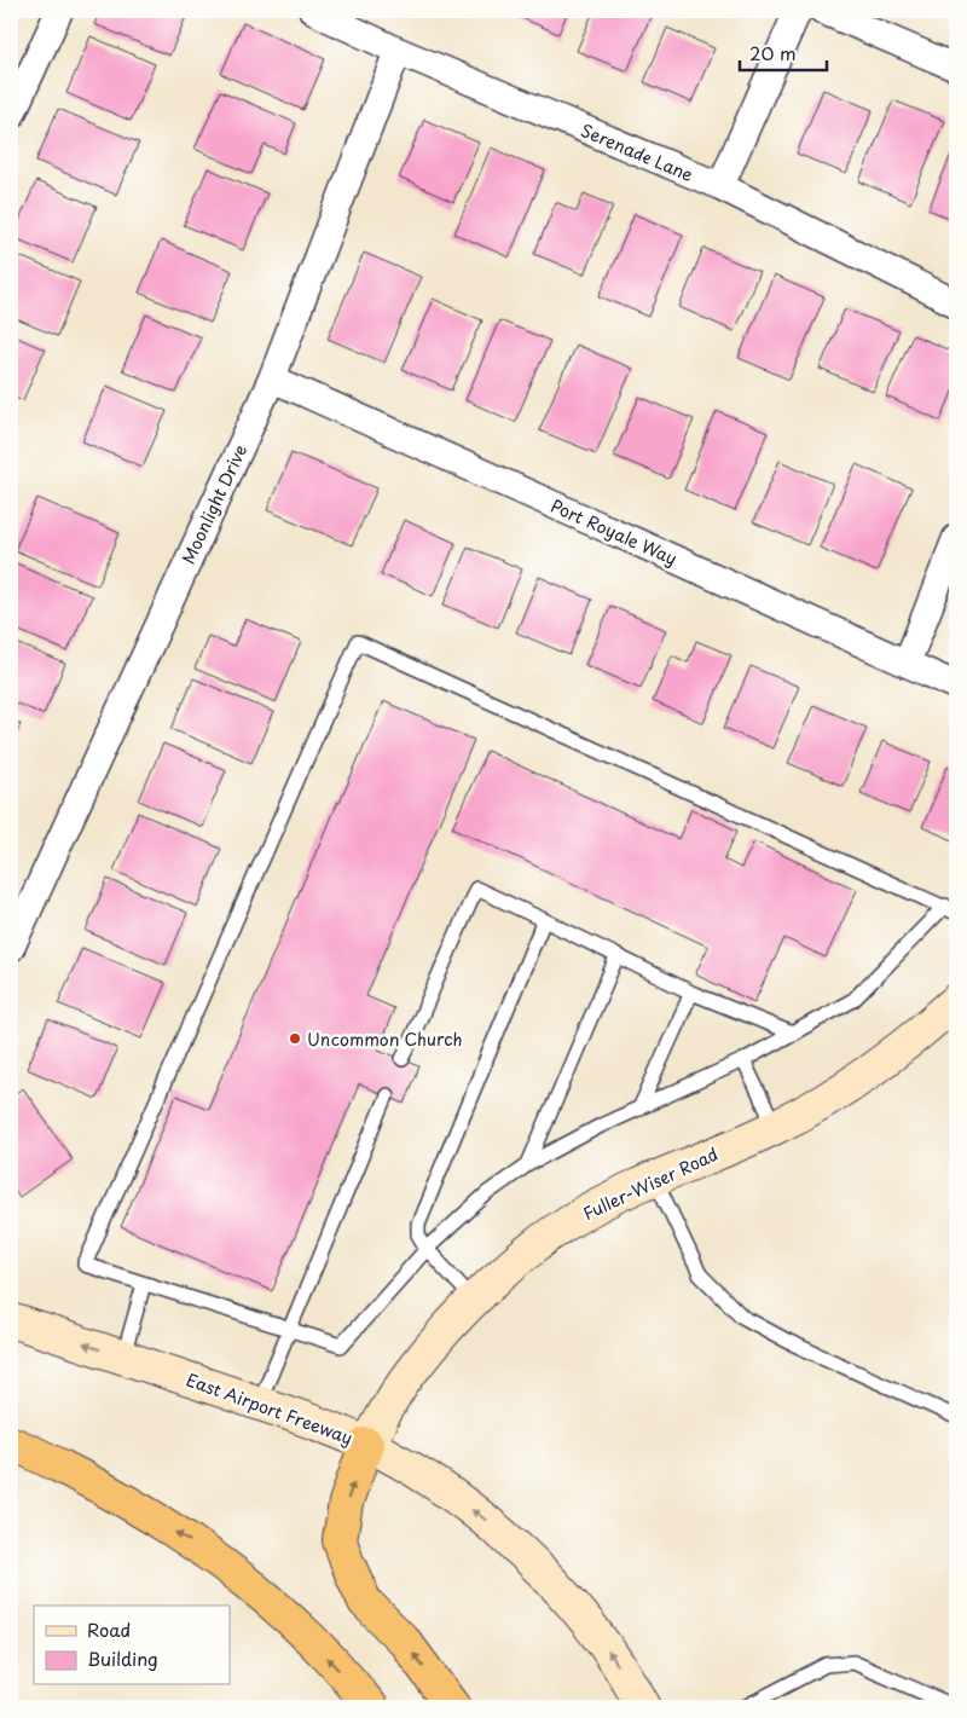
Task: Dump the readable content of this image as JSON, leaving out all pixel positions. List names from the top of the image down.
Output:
{
  "streets": {
    "main road": ["Fuller-Wiser Road", "East Airport Freeway"],
    "street": ["Serenade Lane", "Moonlight Drive", "Port Royale Way"]
  },
  "crossings": [
    ["Serenade Lane", "Moonlight Drive"],
    ["Moonlight Drive", "Port Royale Way"],
    ["Fuller-Wiser Road", "East Airport Freeway"]
  ],
  "one_way": ["East Airport Freeway"],
  "places": ["Uncommon Church"],
  "legend": ["Road", "Building"],
  "scale_bar": "20 m"
}
